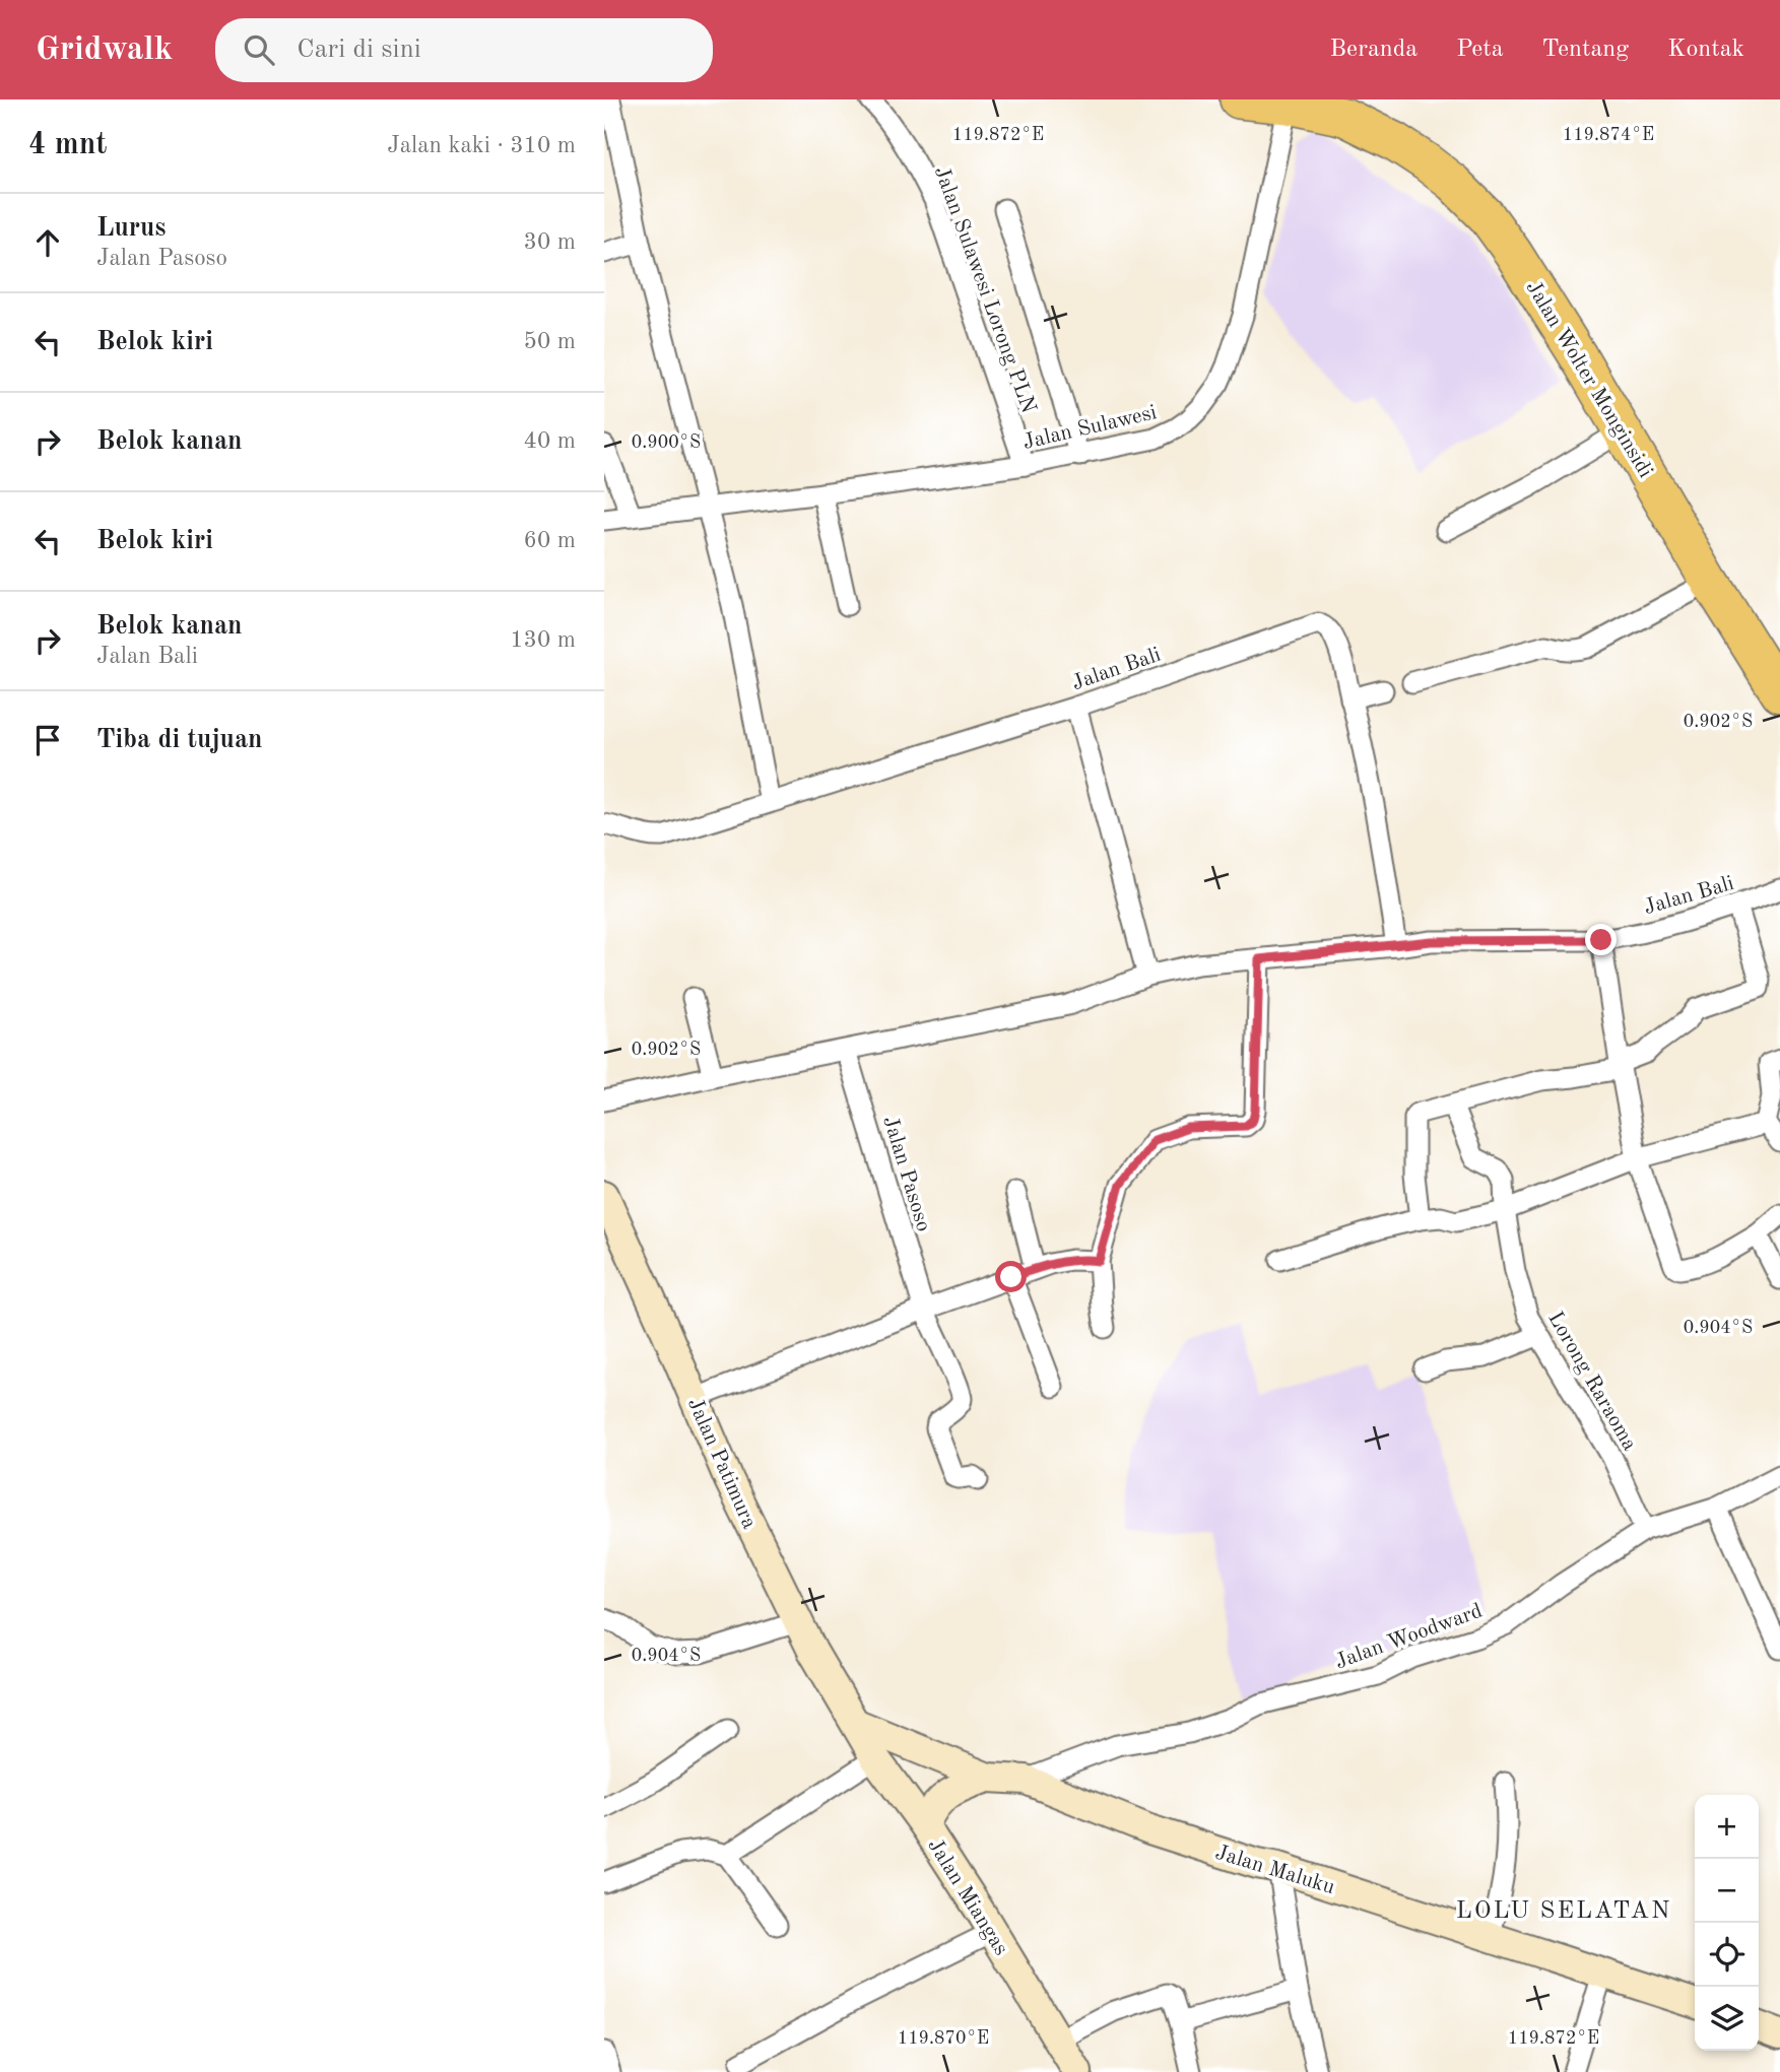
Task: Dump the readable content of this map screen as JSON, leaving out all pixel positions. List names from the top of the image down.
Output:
{
  "streets": {
    "highway": ["Jalan Wolter Monginsidi"],
    "main road": ["Jalan Patimura", "Jalan Maluku", "Jalan Miangas"],
    "street": [
      "Jalan Sulawesi Lorong PLN",
      "Jalan Sulawesi",
      "Jalan Bali",
      "Jalan Pasoso",
      "Lorong Raraoma",
      "Jalan Woodward"
    ]
  },
  "crossings": [
    ["Jalan Sulawesi Lorong PLN", "Jalan Sulawesi"],
    ["Jalan Wolter Monginsidi", "Jalan Sulawesi"],
    ["Jalan Bali", "Jalan Pasoso"],
    ["Lorong Raraoma", "Jalan Woodward"],
    ["Jalan Patimura", "Jalan Maluku"],
    ["Jalan Patimura", "Jalan Miangas"],
    ["Jalan Woodward", "Jalan Maluku"],
    ["Jalan Maluku", "Jalan Miangas"]
  ],
  "districts": ["LOLU SELATAN"],
  "page": {
    "header": "Gridwalk",
    "search": "Cari di sini",
    "nav": [
      "Beranda",
      "Peta",
      "Tentang",
      "Kontak"
    ],
    "heading": ["4 mnt", "Jalan kaki · 310 m"],
    "list": [
      ["Lurus", "Jalan Pasoso", "30 m"],
      ["Belok kiri", "50 m"],
      ["Belok kanan", "40 m"],
      ["Belok kiri", "60 m"],
      ["Belok kanan", "Jalan Bali", "130 m"],
      "Tiba di tujuan"
    ],
    "map_buttons": ["+", "−"]
  },
  "coordinates": [
    "119.872°E",
    "119.874°E",
    "0.900°S",
    "0.902°S",
    "0.904°S",
    "119.870°E"
  ]
}
